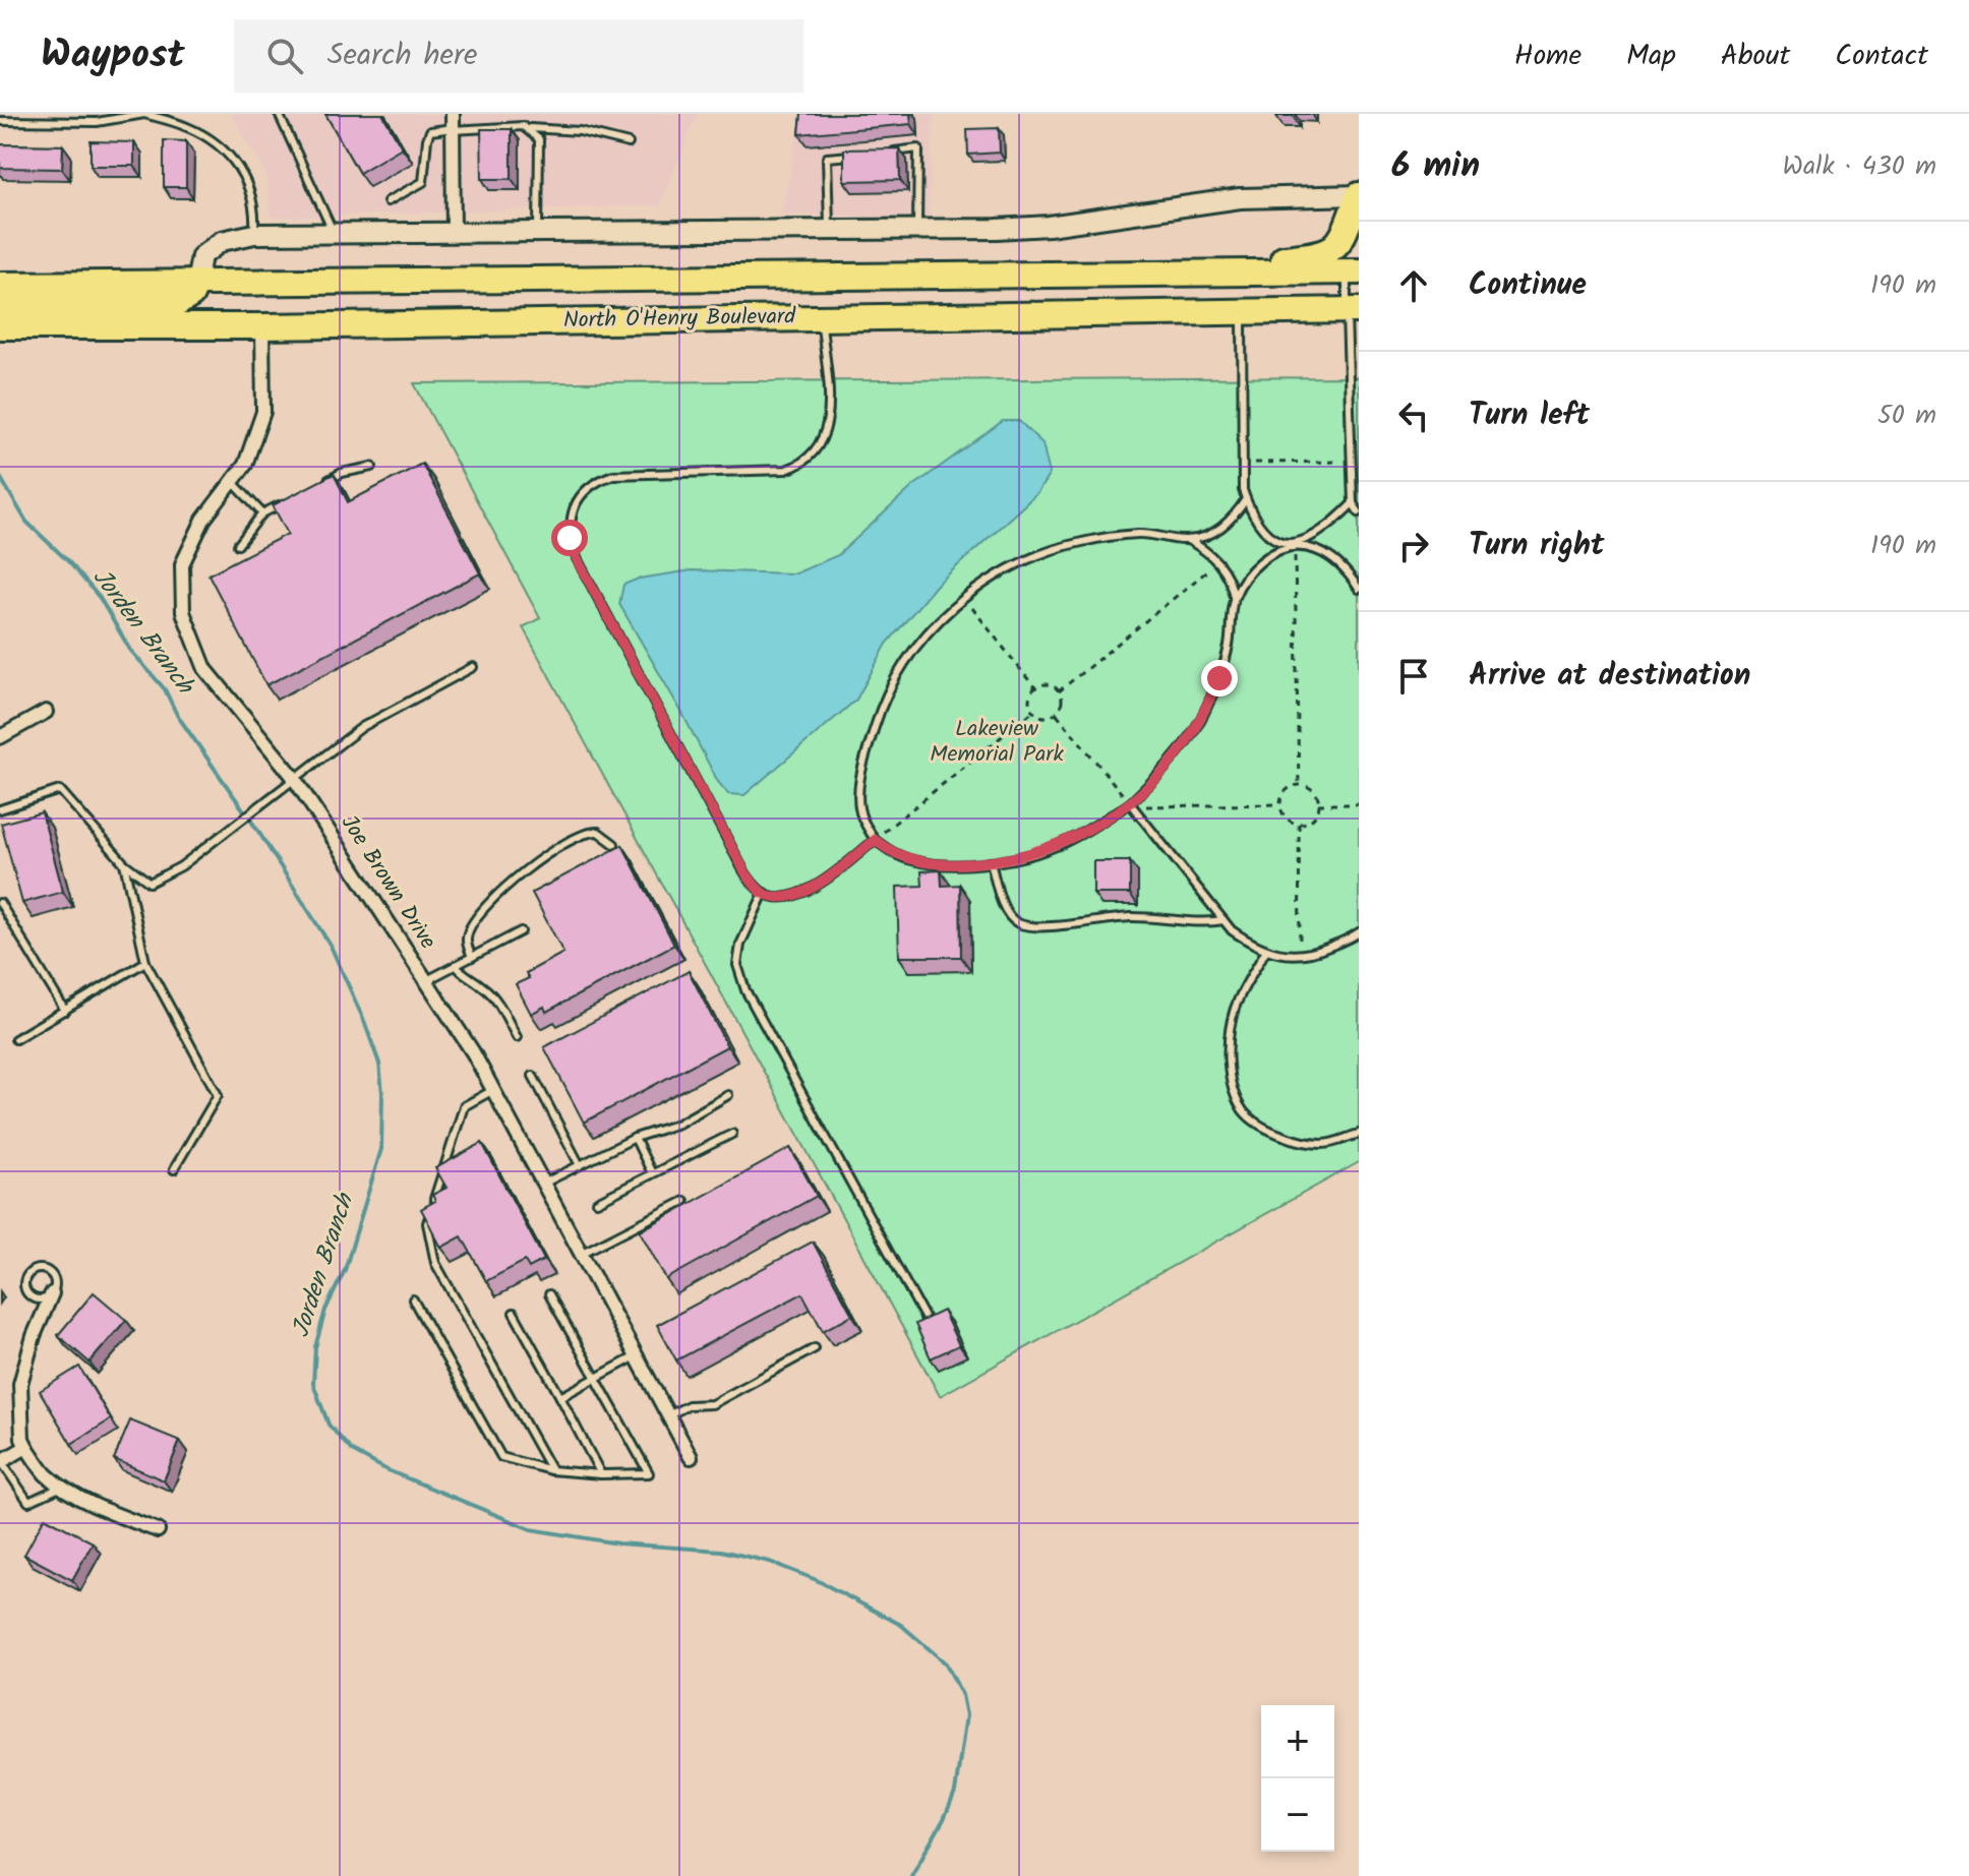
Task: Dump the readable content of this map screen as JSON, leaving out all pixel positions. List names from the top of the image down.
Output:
{
  "streets": {
    "highway": ["North O'Henry Boulevard"],
    "street": ["Joe Brown Drive"]
  },
  "crossings": [
    ["North O'Henry Boulevard", "Joe Brown Drive"]
  ],
  "water": ["Jorden Branch"],
  "parks": ["Lakeview Memorial Park"],
  "page": {
    "header": "Waypost",
    "search": "Search here",
    "nav": [
      "Home",
      "Map",
      "About",
      "Contact"
    ],
    "heading": ["6 min", "Walk · 430 m"],
    "list": [
      ["Continue", "190 m"],
      ["Turn left", "50 m"],
      ["Turn right", "190 m"],
      "Arrive at destination"
    ],
    "map_buttons": ["+", "−"]
  }
}
